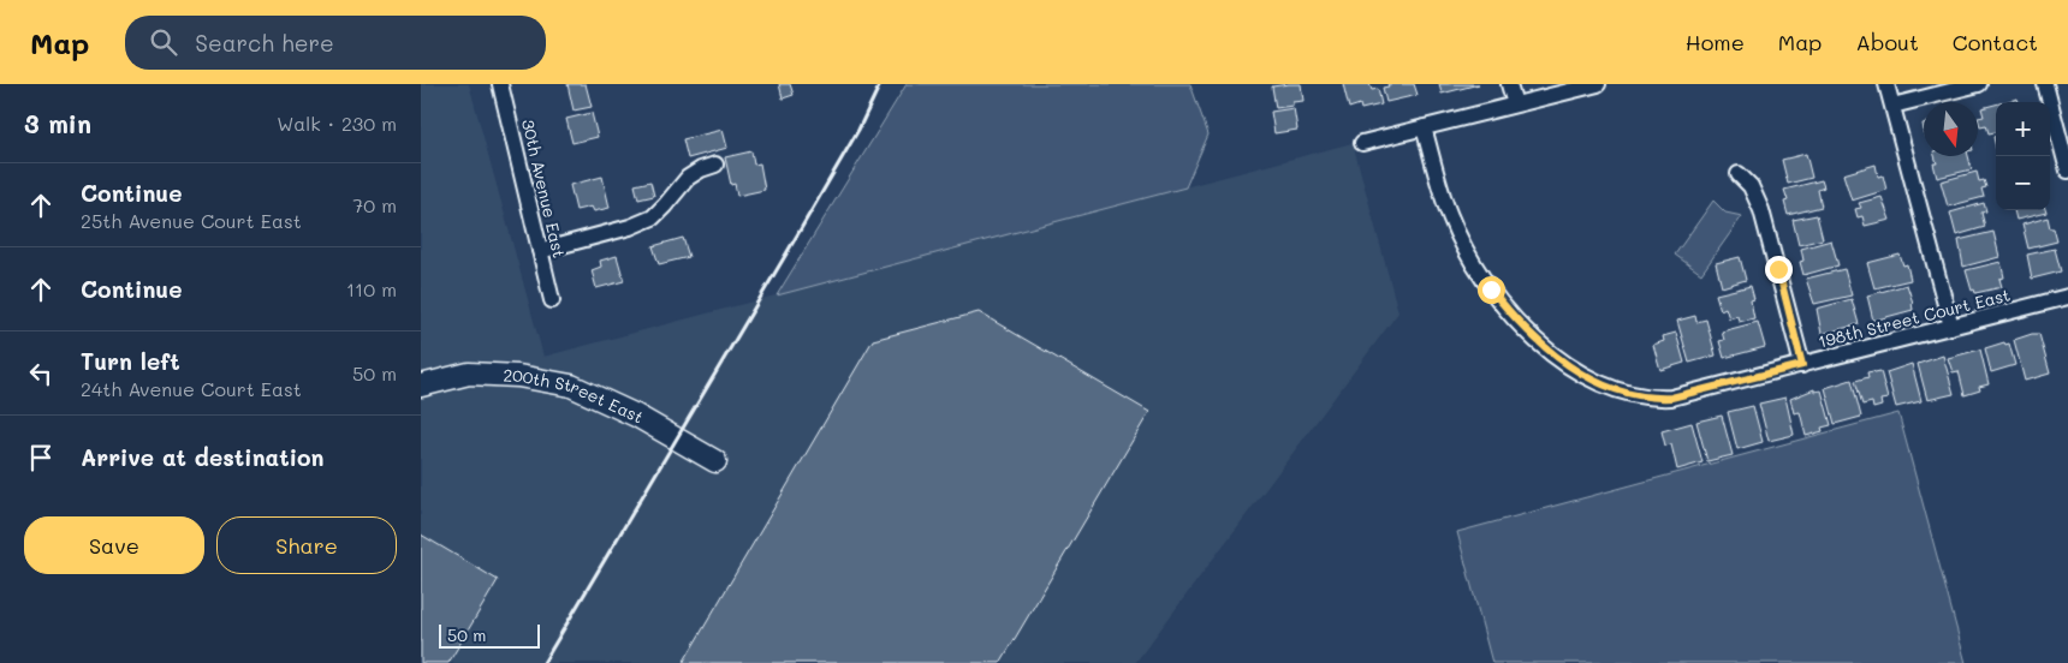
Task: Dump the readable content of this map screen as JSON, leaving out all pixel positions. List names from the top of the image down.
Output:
{
  "streets": {
    "street": ["30th Avenue East", "198th Street Court East", "200th Street East"]
  },
  "scale_bar": "50 m",
  "north": "bottom",
  "page": {
    "header": "Map",
    "search": "Search here",
    "nav": [
      "Home",
      "Map",
      "About",
      "Contact"
    ],
    "heading": ["3 min", "Walk · 230 m"],
    "map_buttons": ["+", "−"],
    "list": [
      ["Continue", "25th Avenue Court East", "70 m"],
      ["Continue", "110 m"],
      ["Turn left", "24th Avenue Court East", "50 m"],
      "Arrive at destination"
    ],
    "buttons": ["Save", "Share"],
    "scale": "50 m"
  }
}
